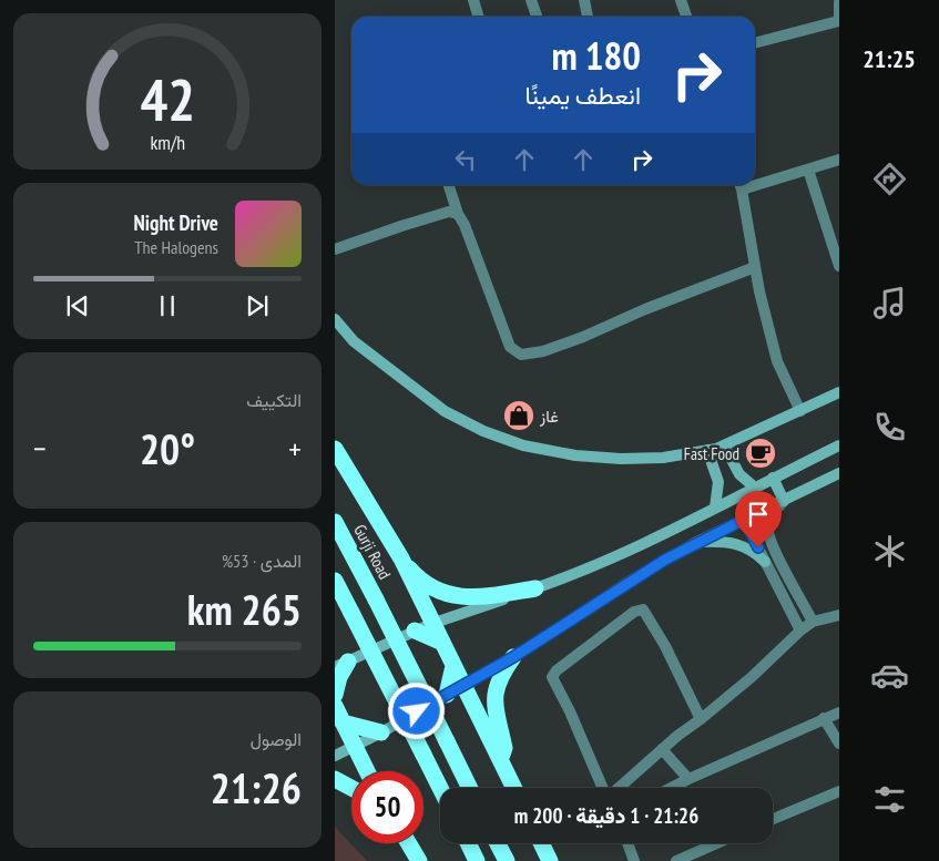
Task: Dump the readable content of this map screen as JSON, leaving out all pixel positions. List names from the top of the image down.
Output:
{
  "streets": {
    "highway": ["Gurji Road"]
  },
  "places": {
    "shop": ["غاز"],
    "cafe": ["Fast Food"]
  },
  "page": {
    "tabs": "21:25",
    "turn": ["180 m", "انعطف يمينًا"],
    "song": ["Night Drive", "The Halogens"],
    "tile": [
      "التكييف",
      ["المدى · 53%", "265 km"],
      ["الوصول", "21:26"]
    ],
    "heat": ["−", "20°", "+"],
    "limit": "50",
    "trip": "21:26 · 1 دقيقة · 200 m",
    "gauge": ["42", "km/h"]
  }
}
